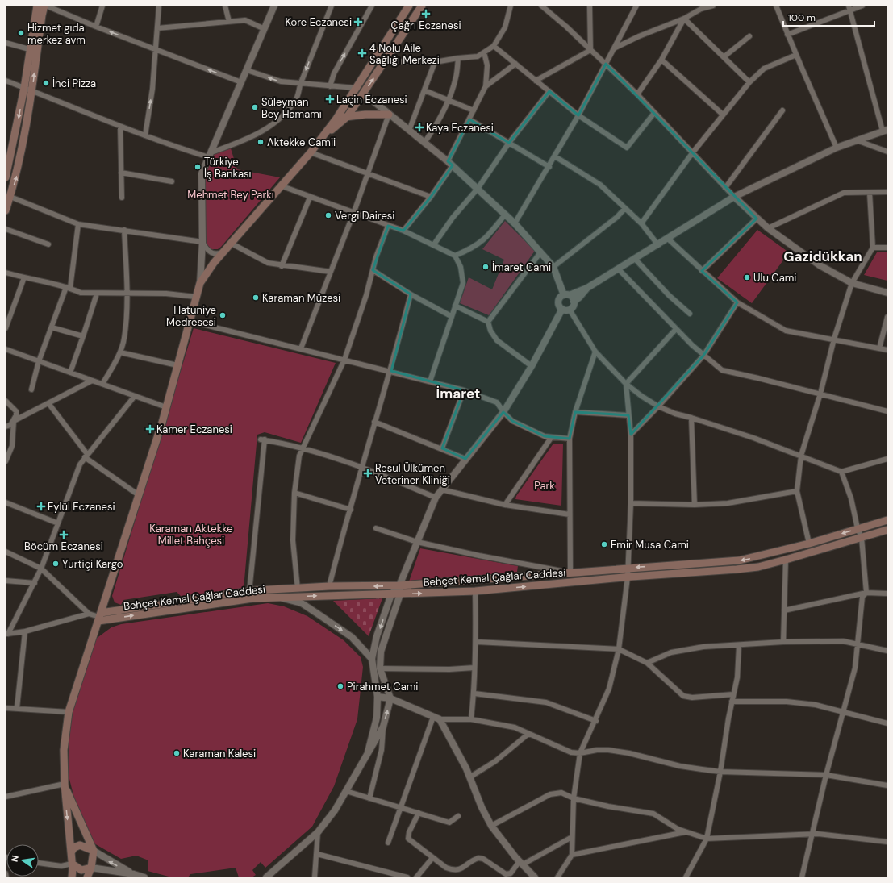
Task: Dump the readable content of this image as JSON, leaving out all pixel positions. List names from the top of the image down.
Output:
{
  "streets": {
    "main road": ["Behçet Kemal Çağlar Caddesi"]
  },
  "districts": ["Gazidükkan", "İmaret"],
  "parks": ["Mehmet Bey Parkı", "Park", "Karaman Aktekke Millet Bahçesi"],
  "places": {
    "health": [
      "Çağrı Eczanesi",
      "Kore Eczanesi",
      "4 Nolu Aile Sağlığı Merkezi",
      "Laçin Eczanesi",
      "Kaya Eczanesi",
      "Kamer Eczanesi",
      "Resul Ülkümen Veteriner Kliniği",
      "Eylül Eczanesi",
      "Böcüm Eczanesi"
    ],
    "other": [
      "Hizmet gıda merkez avm",
      "İnci Pizza",
      "Süleyman Bey Hamamı",
      "Aktekke Camii",
      "Türkiye İş Bankası",
      "Vergi Dairesi",
      "İmaret Cami",
      "Ulu Cami",
      "Karaman Müzesi",
      "Hatuniye Medresesi",
      "Emir Musa Cami",
      "Yurtiçi Kargo",
      "Pirahmet Cami",
      "Karaman Kalesi"
    ]
  },
  "scale_bar": "100 m",
  "north": "left"
}
